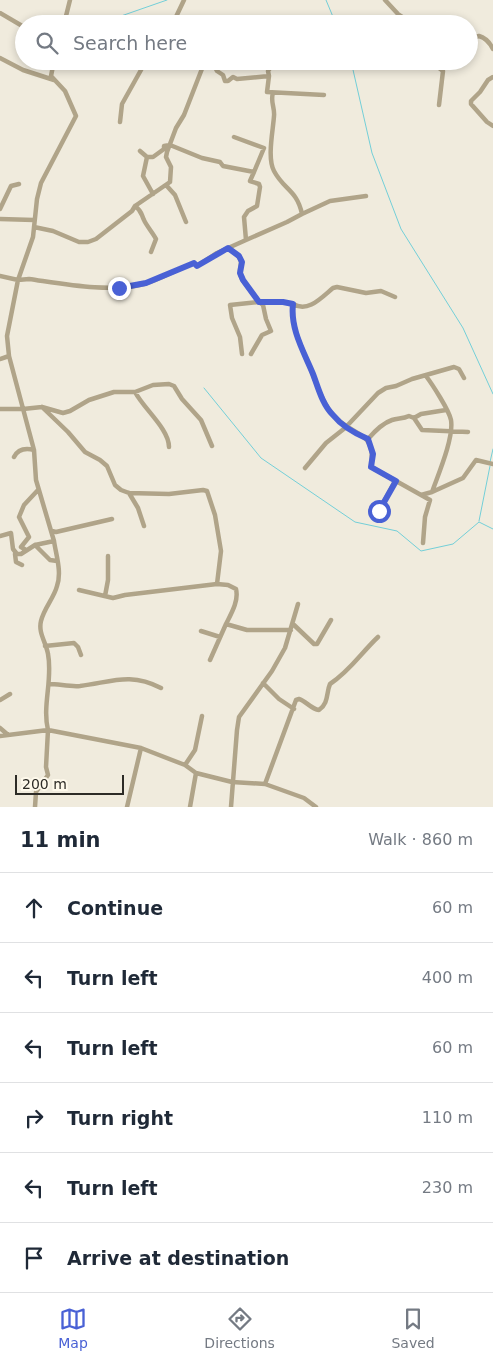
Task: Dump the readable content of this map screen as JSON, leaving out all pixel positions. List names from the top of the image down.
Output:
{
  "scale_bar": "200 m",
  "page": {
    "search": "Search here",
    "scale": "200 m",
    "heading": ["11 min", "Walk · 860 m"],
    "list": [
      ["Continue", "60 m"],
      ["Turn left", "400 m"],
      ["Turn left", "60 m"],
      ["Turn right", "110 m"],
      ["Turn left", "230 m"],
      "Arrive at destination"
    ],
    "nav": ["Map", "Directions", "Saved"]
  }
}
